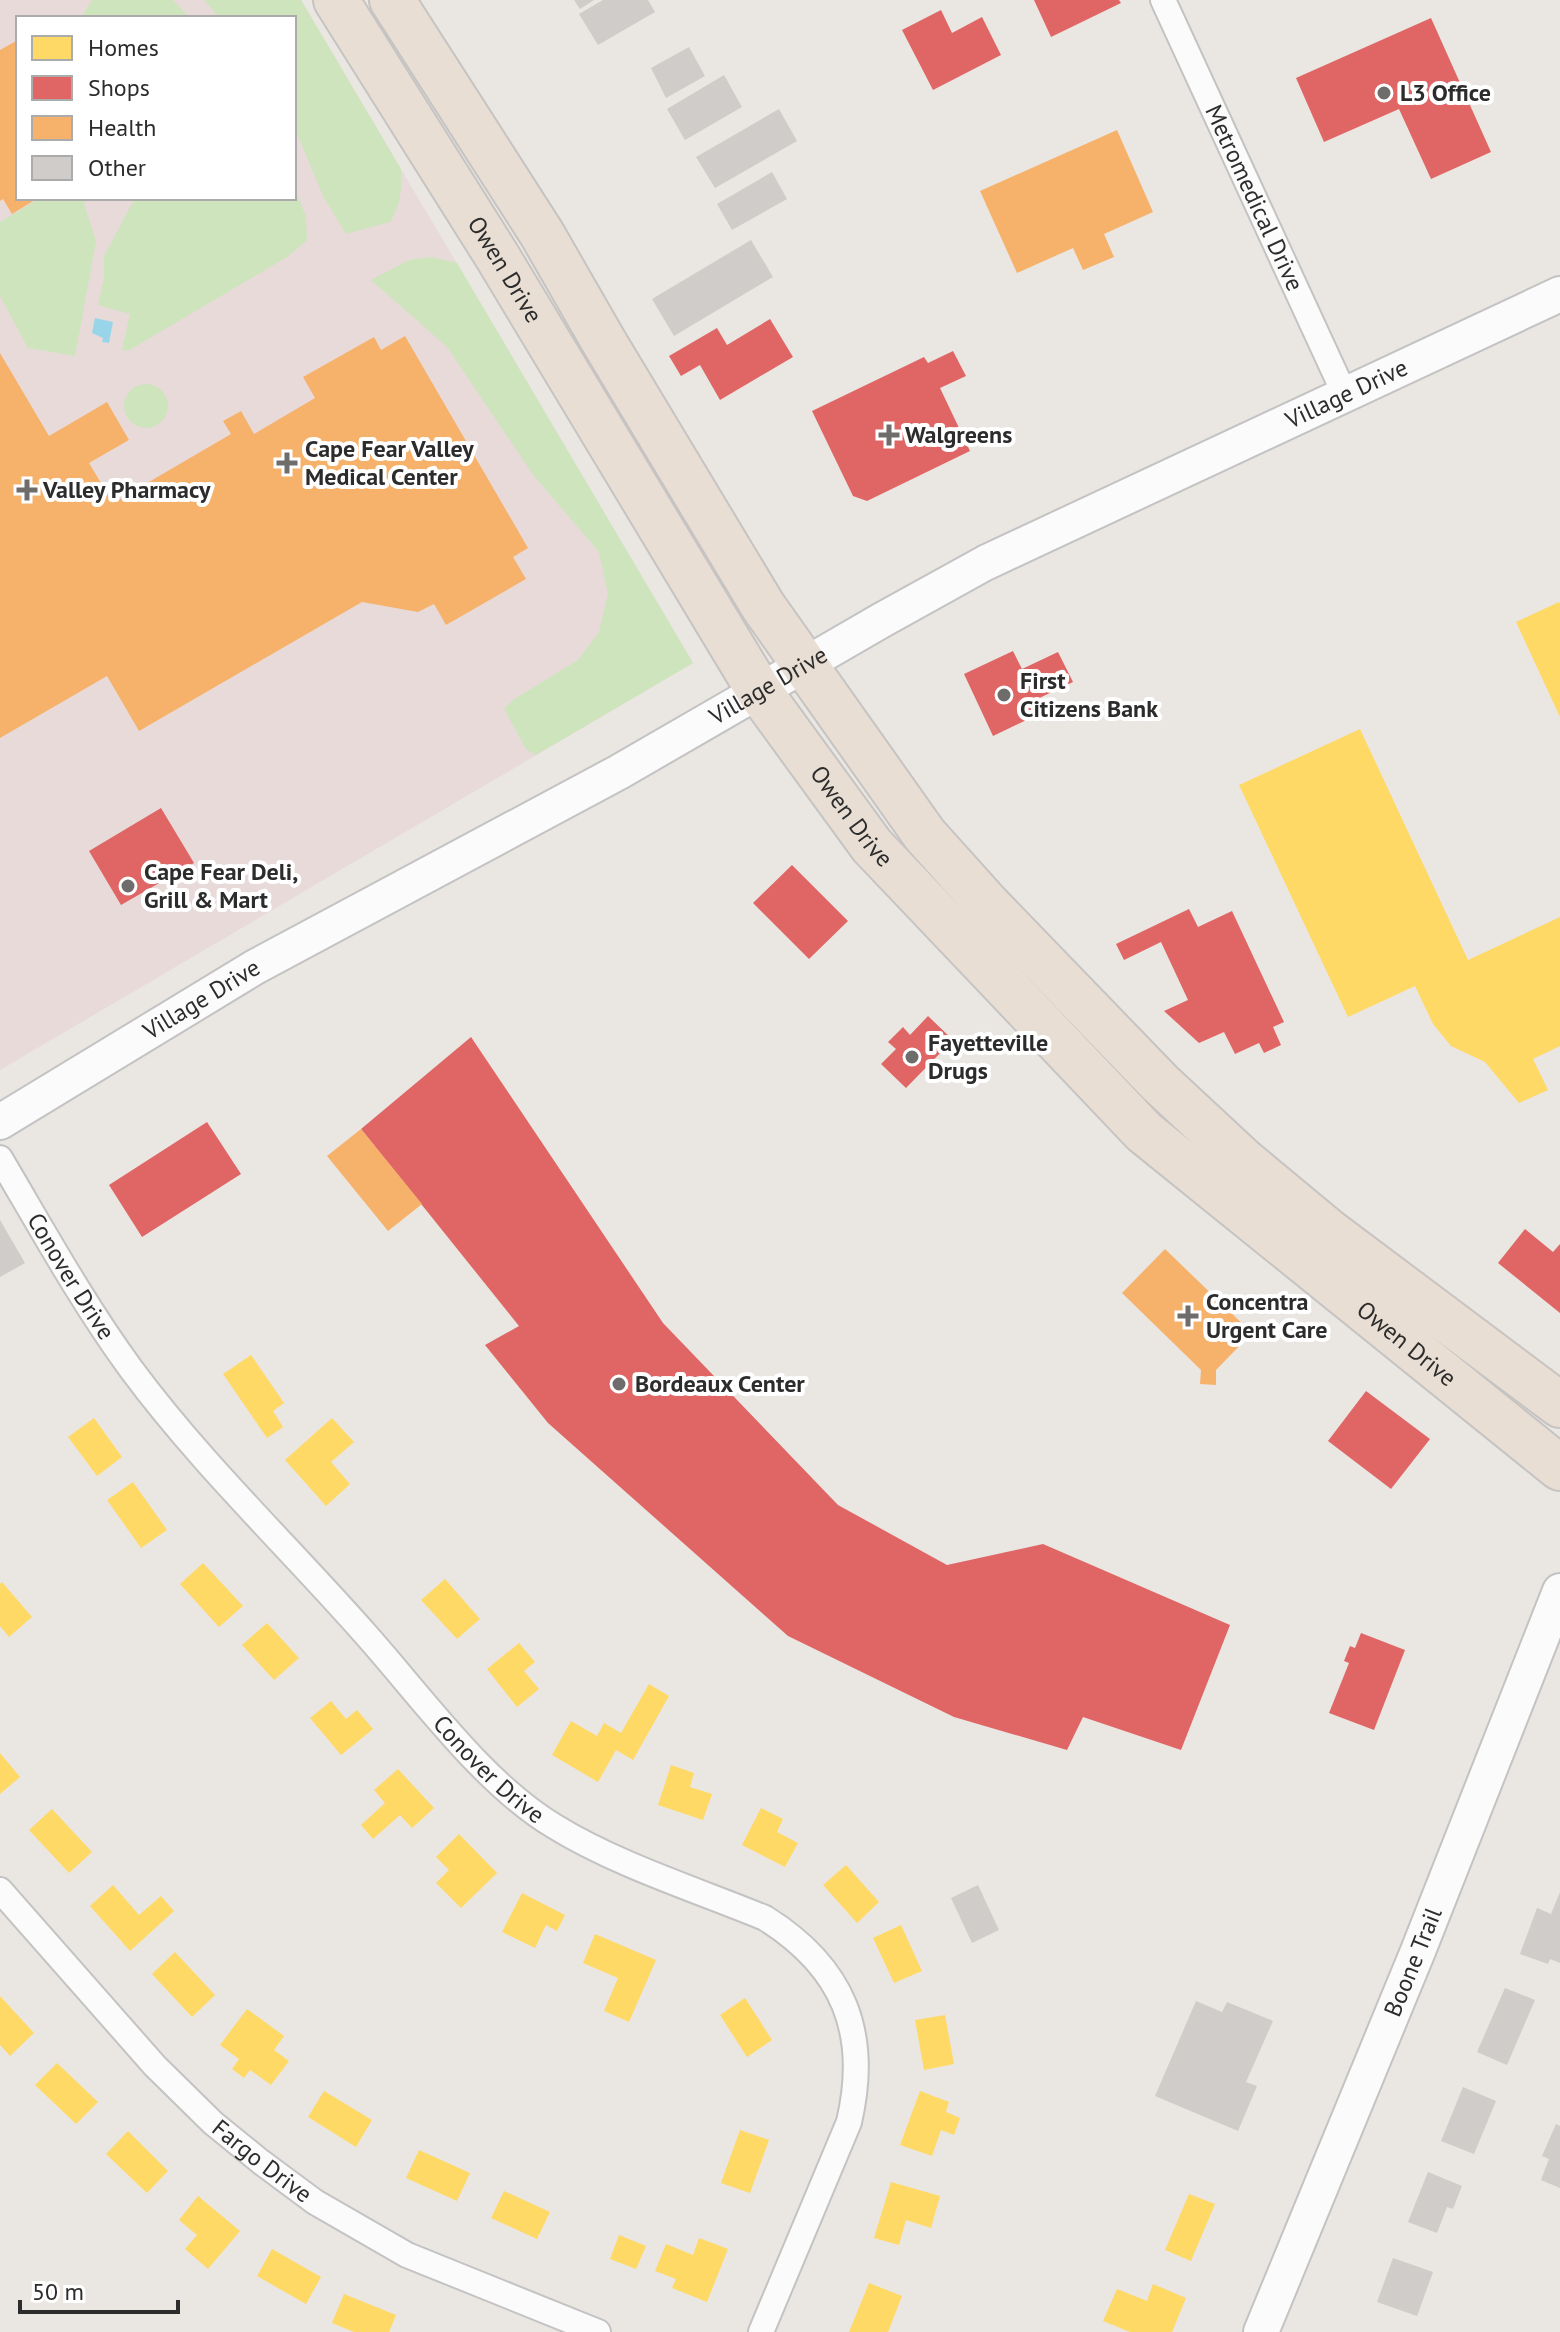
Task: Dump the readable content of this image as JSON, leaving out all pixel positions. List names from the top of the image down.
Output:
{
  "streets": {
    "highway": ["Owen Drive"],
    "main road": ["Village Drive", "Boone Trail"],
    "street": ["Metromedical Drive", "Conover Drive", "Fargo Drive"]
  },
  "crossings": [
    ["Metromedical Drive", "Village Drive"],
    ["Owen Drive", "Village Drive"]
  ],
  "places": {
    "other": [
      "L3 Office",
      "First Citizens Bank",
      "Cape Fear Deli, Grill & Mart",
      "Fayetteville Drugs",
      "Bordeaux Center"
    ],
    "health": [
      "Walgreens",
      "Cape Fear Valley Medical Center",
      "Valley Pharmacy",
      "Concentra Urgent Care"
    ]
  },
  "legend": [
    "Homes",
    "Shops",
    "Health",
    "Other"
  ],
  "scale_bar": "50 m"
}
